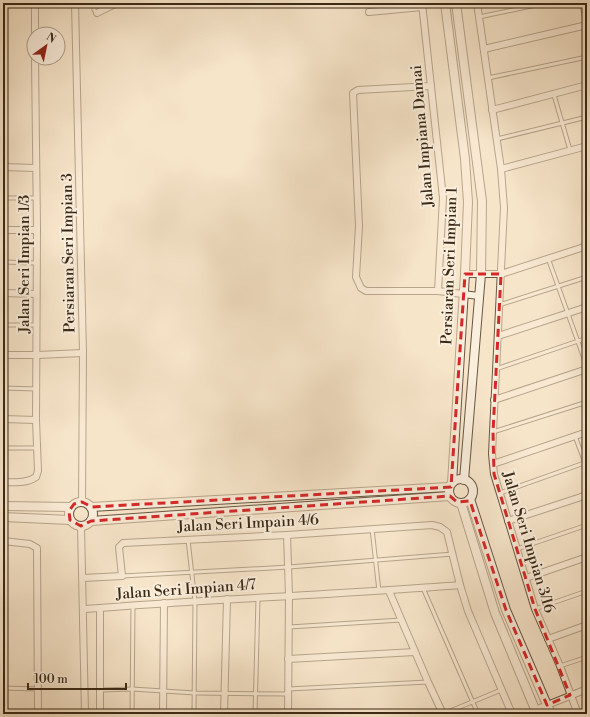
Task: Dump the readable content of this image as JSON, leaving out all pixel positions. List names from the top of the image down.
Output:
{
  "streets": {
    "street": [
      "Jalan Impiana Damai",
      "Persiaran Seri Impian 3",
      "Jalan Seri Impian 1/3",
      "Persiaran Seri Impian 1",
      "Jalan Seri Impain 4/6",
      "Jalan Seri Impian 3/16",
      "Jalan Seri Impian 4/7"
    ]
  },
  "scale_bar": "100 m",
  "north": "top right"
}
